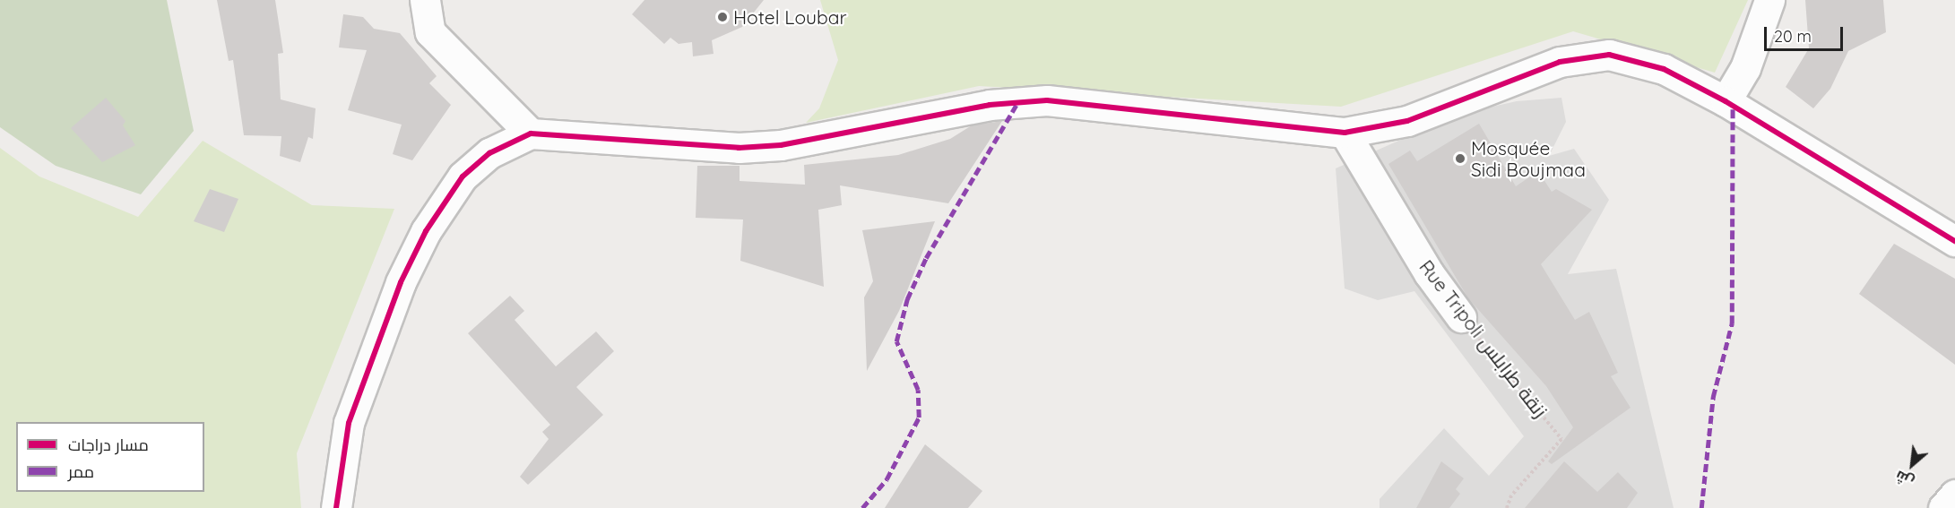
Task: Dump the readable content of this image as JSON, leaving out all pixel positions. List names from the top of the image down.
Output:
{
  "streets": {
    "street": ["Rue Tripoli زنقة طرابلس"]
  },
  "places": ["Hotel Loubar", "Mosquée Sidi Boujmaa"],
  "legend": ["مسار دراجات", "ممر"],
  "scale_bar": "20 m",
  "north": "bottom left"
}
